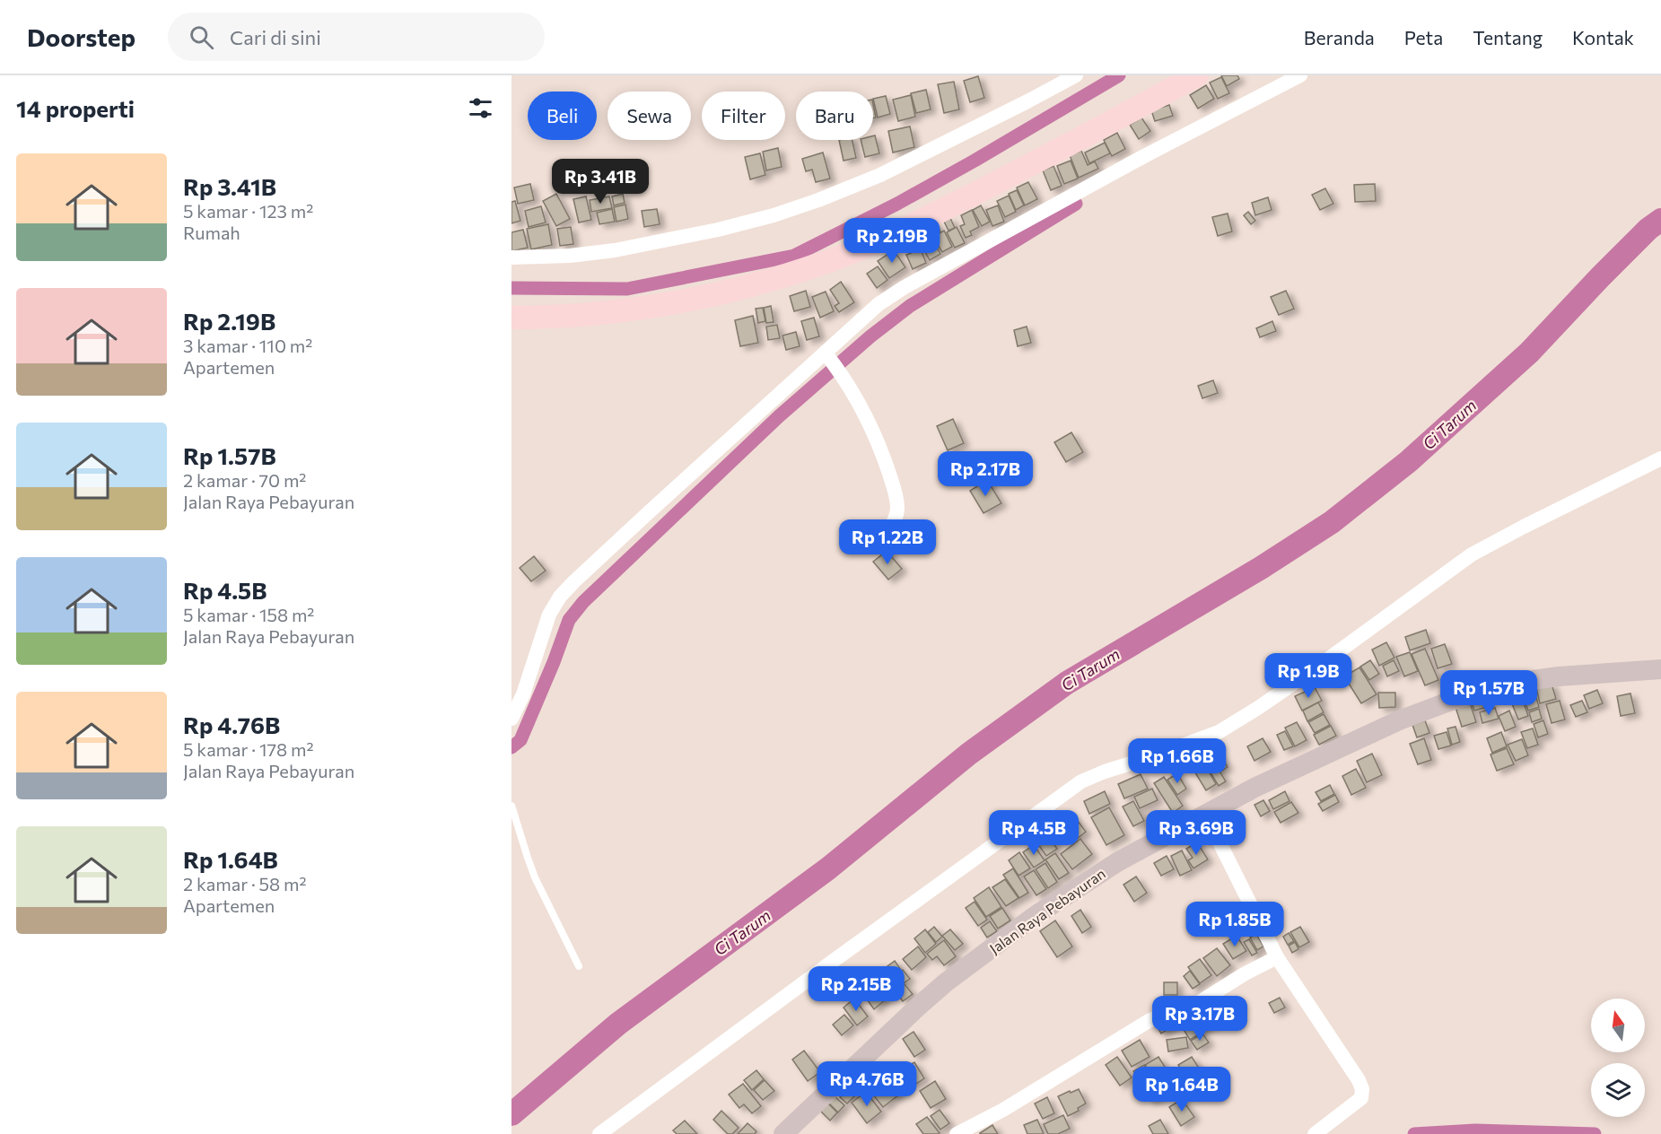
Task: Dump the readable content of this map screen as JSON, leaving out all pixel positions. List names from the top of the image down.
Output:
{
  "streets": {
    "main road": ["Jalan Raya Pebayuran"]
  },
  "water": ["Ci Tarum"],
  "north": "top",
  "page": {
    "header": "Doorstep",
    "search": "Cari di sini",
    "nav": [
      "Beranda",
      "Peta",
      "Tentang",
      "Kontak"
    ],
    "heading": "14 properti",
    "chip": [
      "Beli",
      "Sewa",
      "Filter",
      "Baru"
    ],
    "list": [
      {
        "name": "Rp 3.41B",
        "note": "5 kamar · 123 m² · Rumah"
      },
      {
        "name": "Rp 2.19B",
        "note": "3 kamar · 110 m² · Apartemen"
      },
      {
        "name": "Rp 1.57B",
        "note": "2 kamar · 70 m² · Jalan Raya Pebayuran"
      },
      {
        "name": "Rp 4.5B",
        "note": "5 kamar · 158 m² · Jalan Raya Pebayuran"
      },
      {
        "name": "Rp 4.76B",
        "note": "5 kamar · 178 m² · Jalan Raya Pebayuran"
      },
      {
        "name": "Rp 1.64B",
        "note": "2 kamar · 58 m² · Apartemen"
      }
    ],
    "price": [
      "Rp 3.41B",
      "Rp 2.19B",
      "Rp 2.17B",
      "Rp 1.22B",
      "Rp 1.9B",
      "Rp 1.57B",
      "Rp 1.66B",
      "Rp 4.5B",
      "Rp 3.69B",
      "Rp 1.85B",
      "Rp 2.15B",
      "Rp 3.17B",
      "Rp 4.76B",
      "Rp 1.64B"
    ]
  }
}
